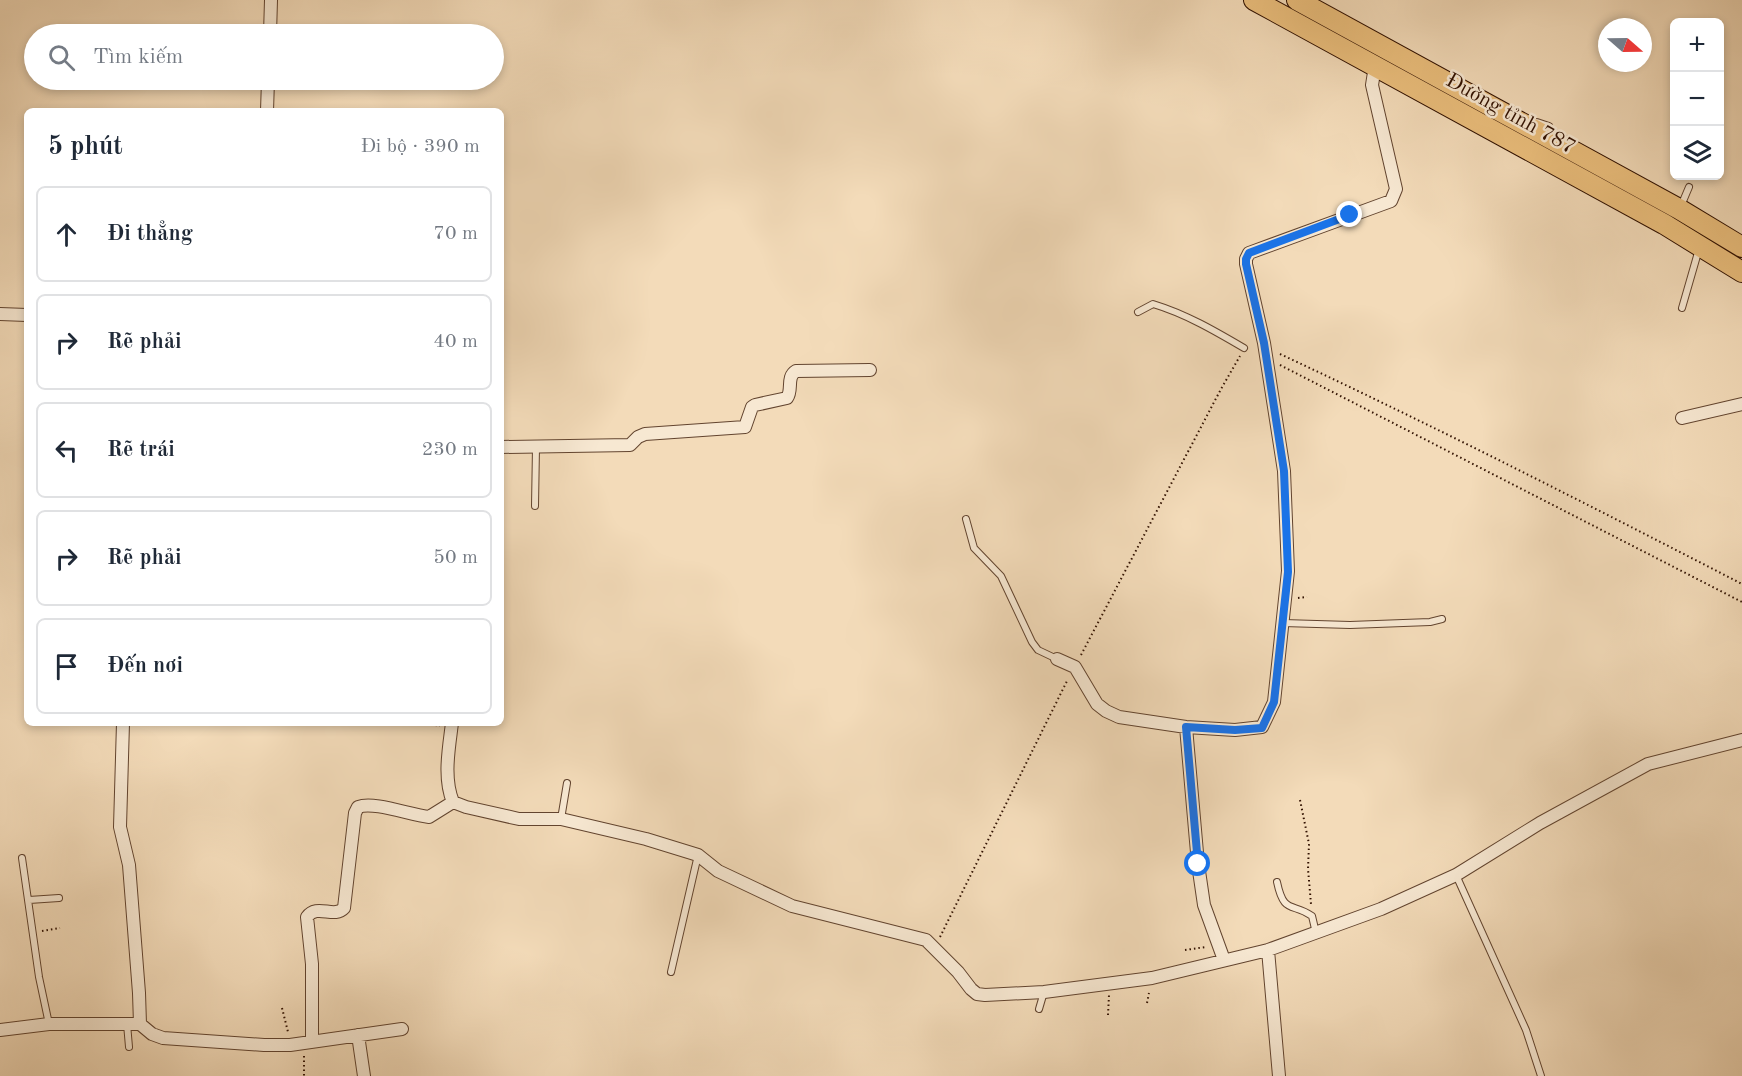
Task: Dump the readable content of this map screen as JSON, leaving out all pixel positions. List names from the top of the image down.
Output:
{
  "streets": {
    "main road": ["Đường tỉnh 787"]
  },
  "north": "right",
  "page": {
    "map_buttons": ["+", "−"],
    "search": "Tìm kiếm",
    "heading": ["5 phút", "Đi bộ · 390 m"],
    "list": [
      ["Đi thẳng", "70 m"],
      ["Rẽ phải", "40 m"],
      ["Rẽ trái", "230 m"],
      ["Rẽ phải", "50 m"],
      "Đến nơi"
    ]
  }
}
